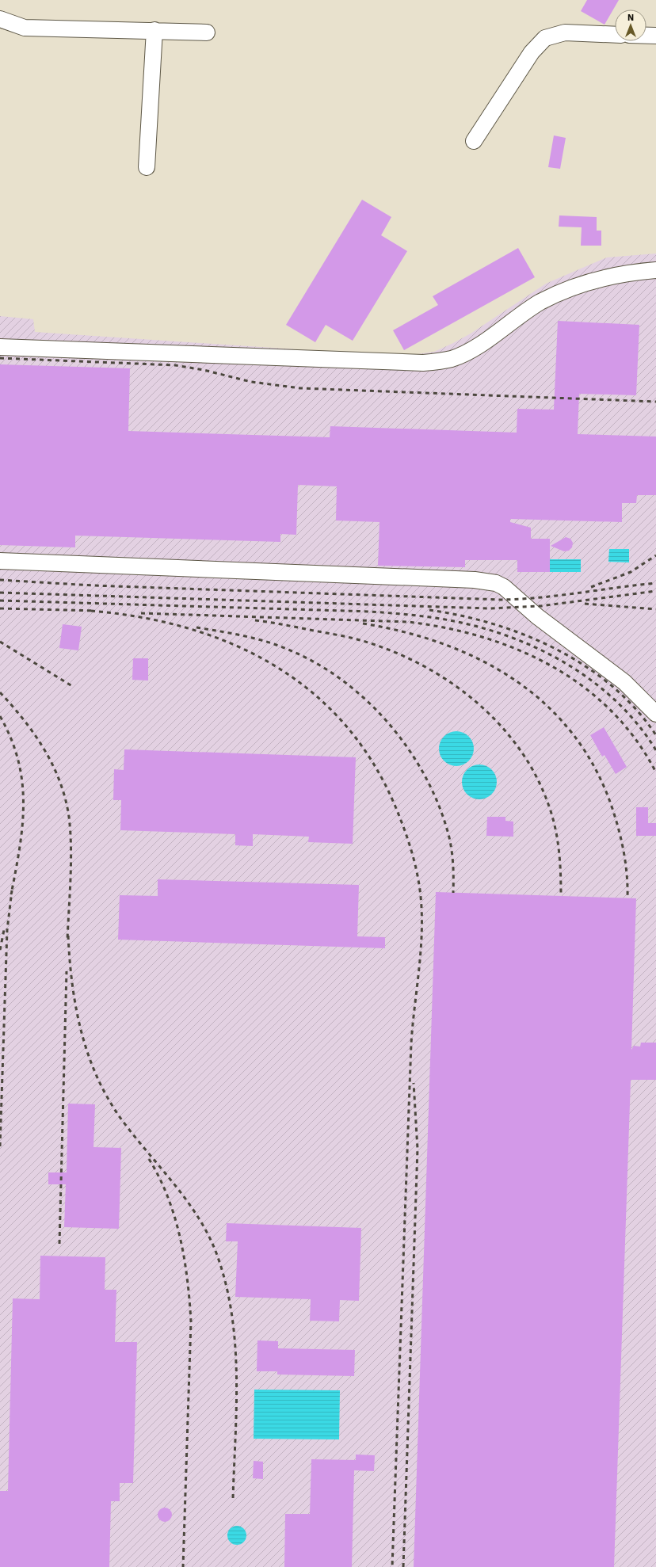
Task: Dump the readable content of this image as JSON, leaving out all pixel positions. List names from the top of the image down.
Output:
{
  "north": "top"
}
